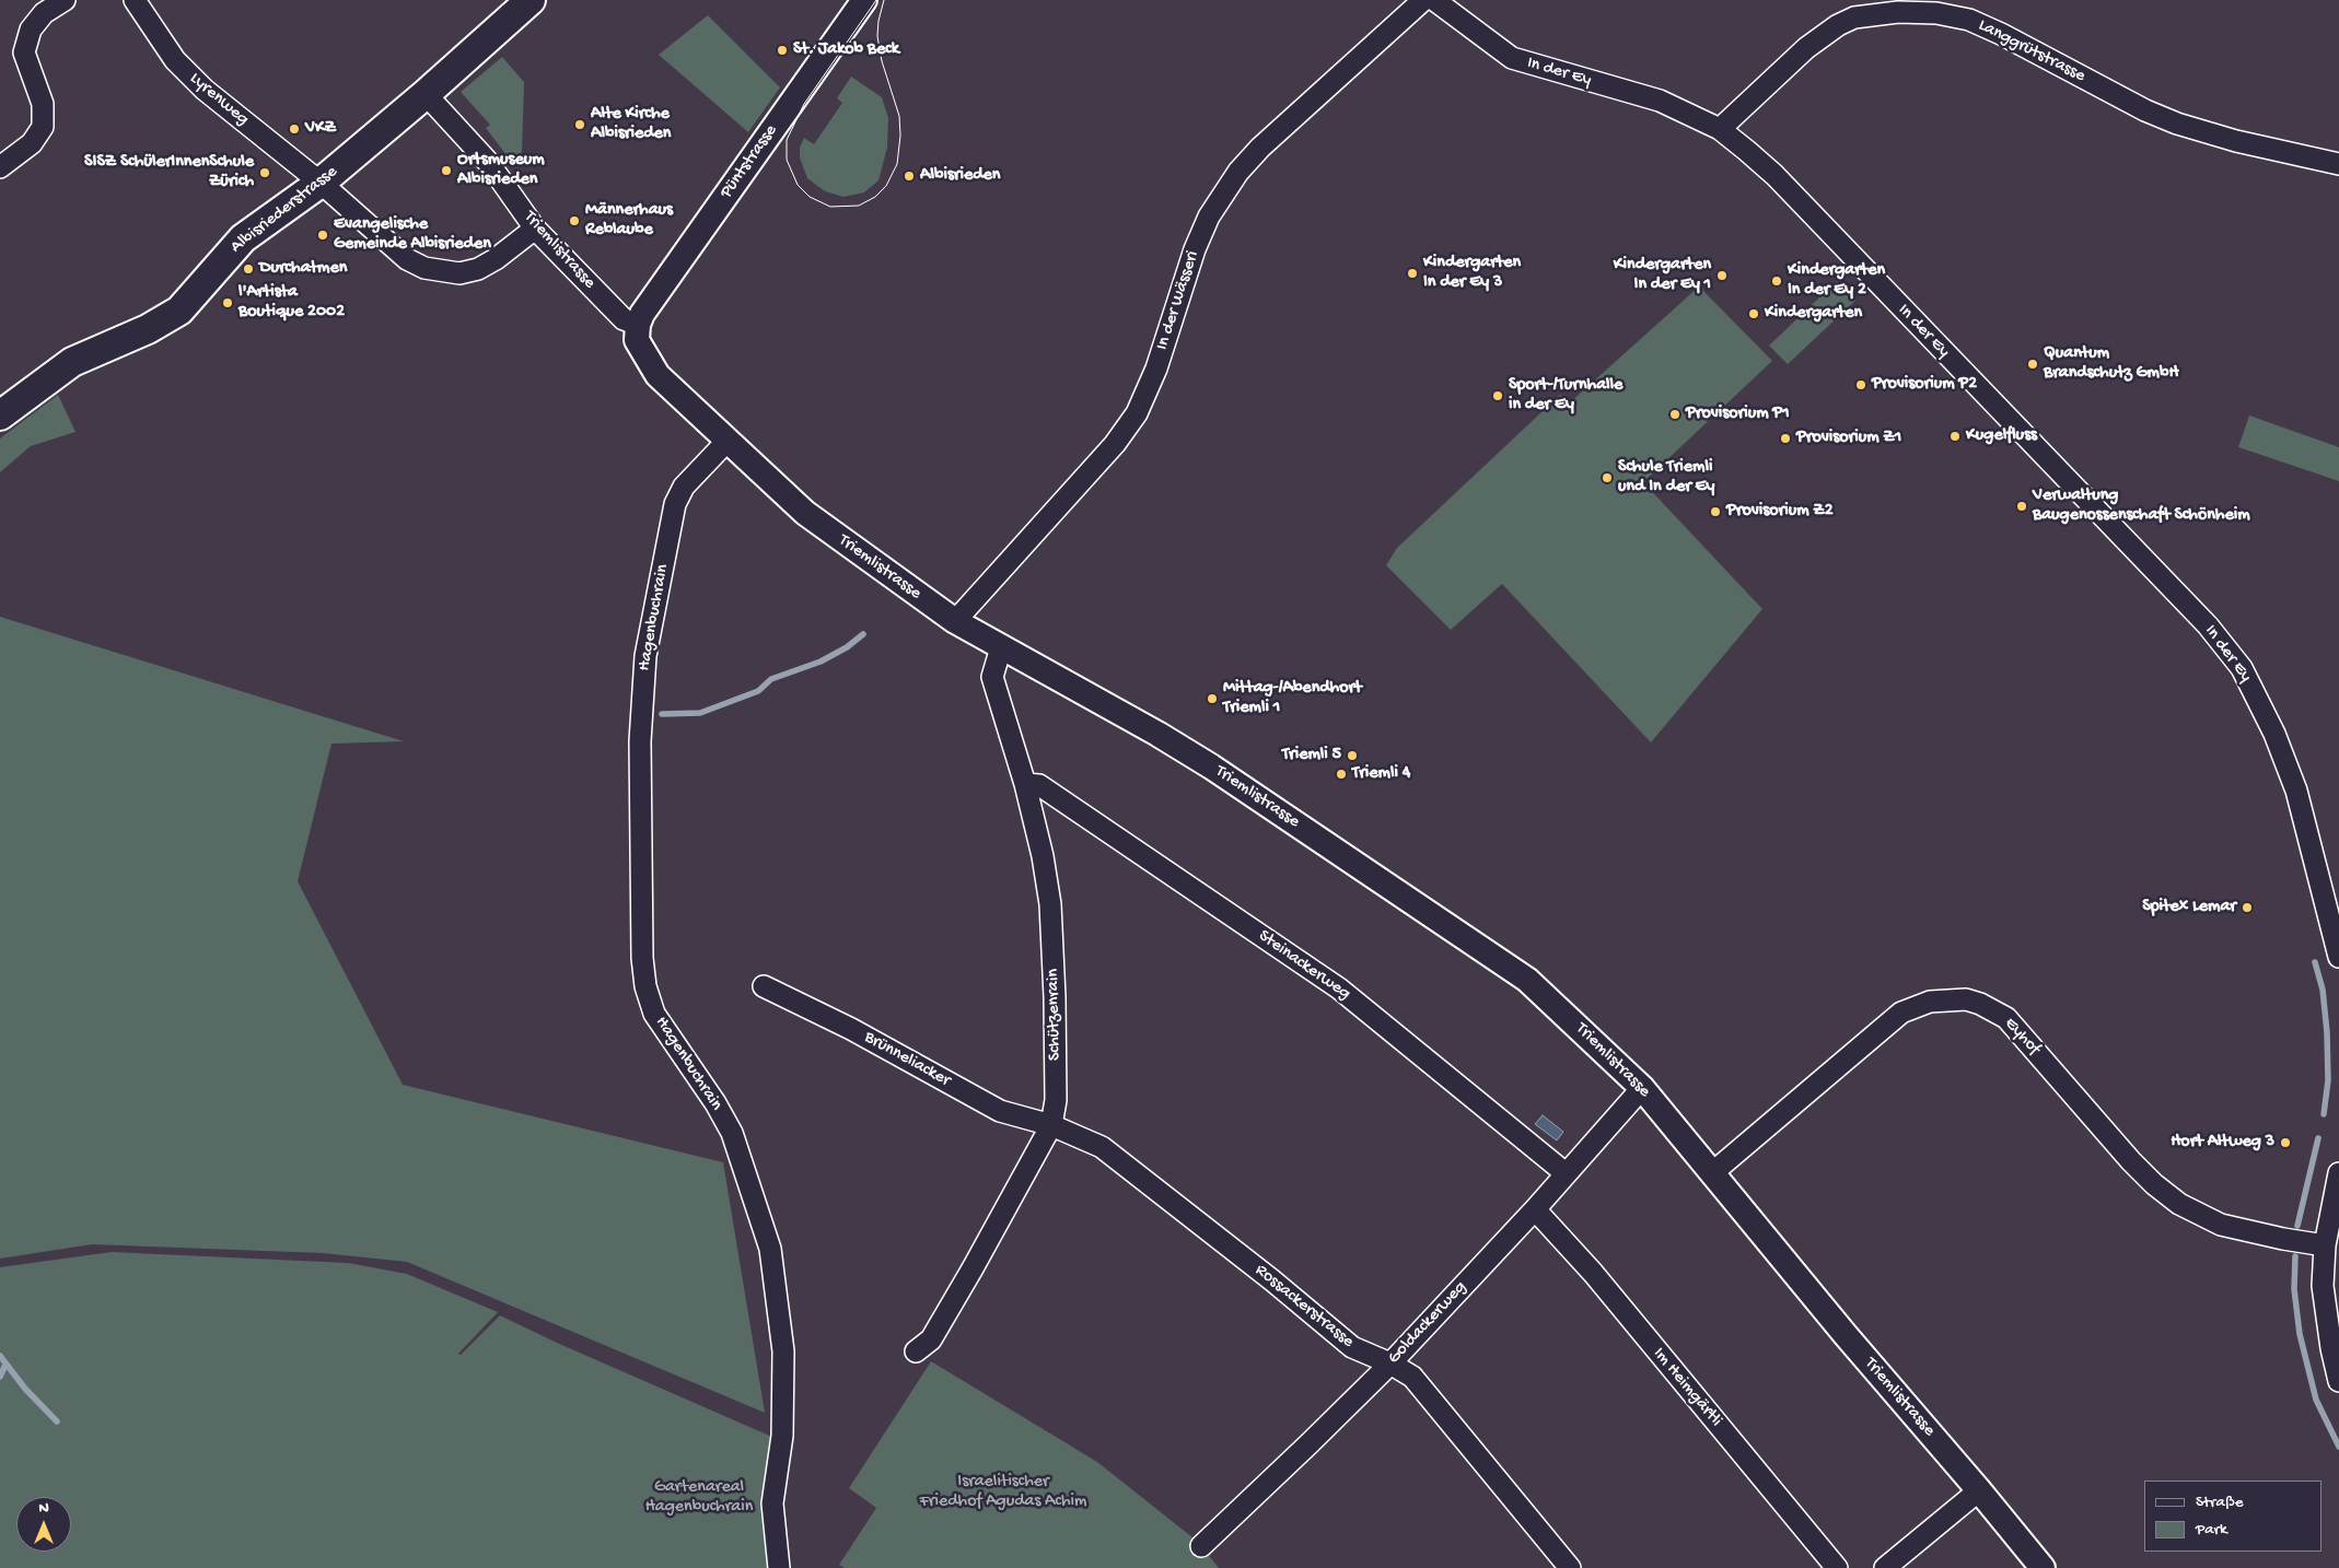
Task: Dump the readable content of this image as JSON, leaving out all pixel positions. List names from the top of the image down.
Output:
{
  "streets": {
    "main road": ["Albisriederstrasse"],
    "street": [
      "Langgrütstrasse",
      "In der Ey",
      "Lyrenweg",
      "Püntstrasse",
      "Triemlistrasse",
      "In der Wässeri",
      "Hagenbuchrain",
      "Steinackerweg",
      "Schützenrain",
      "Eyhof",
      "Brünneliacker",
      "Rossackerstrasse",
      "Goldackerweg",
      "Im Heimgärtli"
    ]
  },
  "crossings": [
    ["Langgrütstrasse", "In der Ey"],
    ["Lyrenweg", "Albisriederstrasse"],
    ["Lyrenweg", "Triemlistrasse"],
    ["Püntstrasse", "Triemlistrasse"],
    ["Albisriederstrasse", "Triemlistrasse"],
    ["Triemlistrasse", "In der Wässeri"],
    ["Triemlistrasse", "Hagenbuchrain"],
    ["Triemlistrasse", "Schützenrain"],
    ["Triemlistrasse", "Eyhof"],
    ["Triemlistrasse", "Goldackerweg"],
    ["Steinackerweg", "Schützenrain"],
    ["Steinackerweg", "Goldackerweg"],
    ["Schützenrain", "Brünneliacker"],
    ["Schützenrain", "Rossackerstrasse"],
    ["Brünneliacker", "Rossackerstrasse"],
    ["Rossackerstrasse", "Goldackerweg"],
    ["Goldackerweg", "Im Heimgärtli"]
  ],
  "parks": ["Israelitischer Friedhof Agudas Achim", "Gartenareal Hagenbuchrain"],
  "places": [
    "St. Jakob Beck",
    "Alte Kirche Albisrieden",
    "VKZ",
    "Ortsmuseum Albisrieden",
    "SISZ SchülerInnenSchule Zürich",
    "Albisrieden",
    "Männerhaus Reblaube",
    "Evangelische Gemeinde Albisrieden",
    "Durchatmen",
    "Kindergarten In der Ey 3",
    "Kindergarten In der Ey 1",
    "Kindergarten In der Ey 2",
    "l'Artista Boutique 2002",
    "Kindergarten",
    "Quantum Brandschutz GmbH",
    "Provisorium P2",
    "Sport-/Turnhalle in der Ey",
    "Provisorium P1",
    "Kugelfluss",
    "Provisorium Z1",
    "Schule Triemli und In der Ey",
    "Verwaltung Baugenossenschaft Schönheim",
    "Provisorium Z2",
    "Mittag-/Abendhort Triemli 1",
    "Triemli 5",
    "Triemli 4",
    "Spitex Lemar",
    "Hort Altweg 3"
  ],
  "legend": ["Straße", "Park"],
  "north": "top"
}
